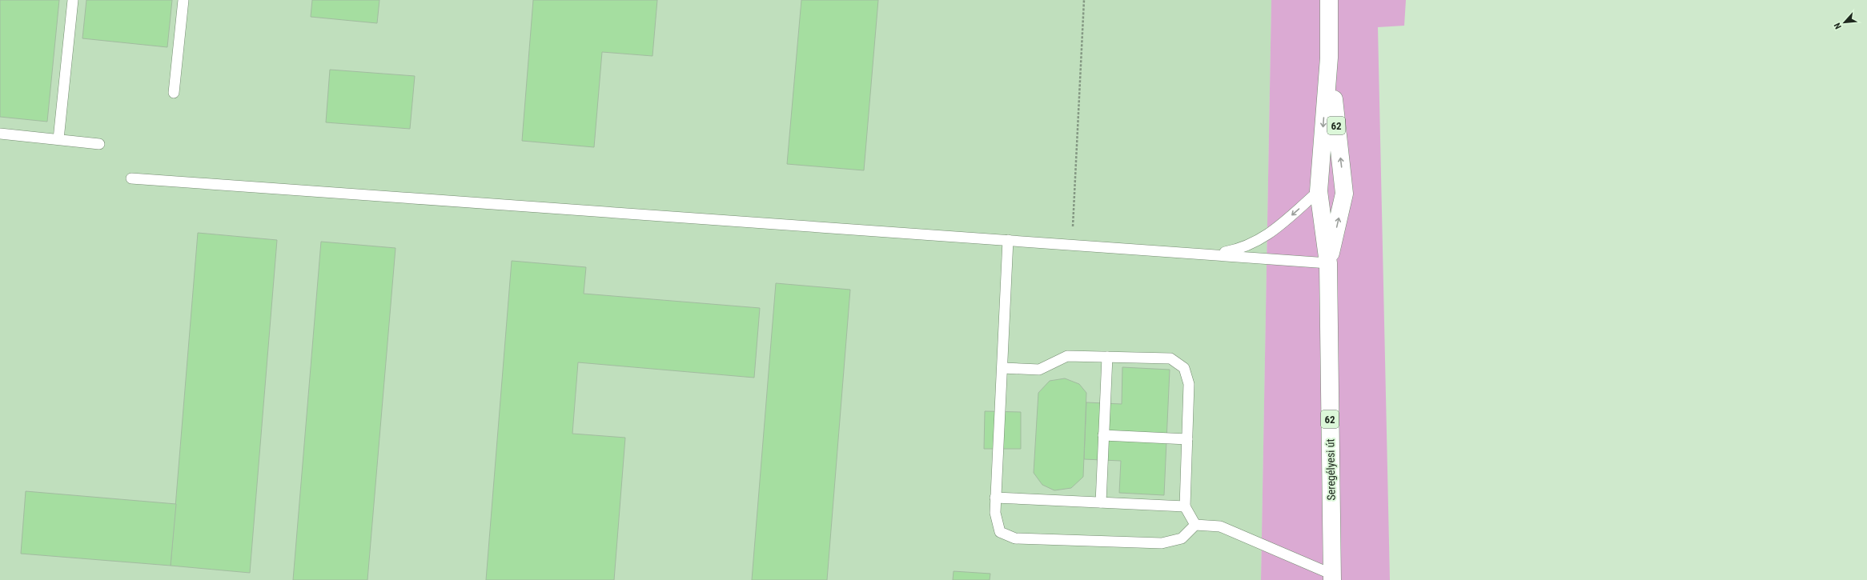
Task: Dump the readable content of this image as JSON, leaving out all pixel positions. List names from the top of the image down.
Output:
{
  "streets": {
    "main road": ["62", "Seregélyesi út"]
  },
  "north": "bottom left"
}
